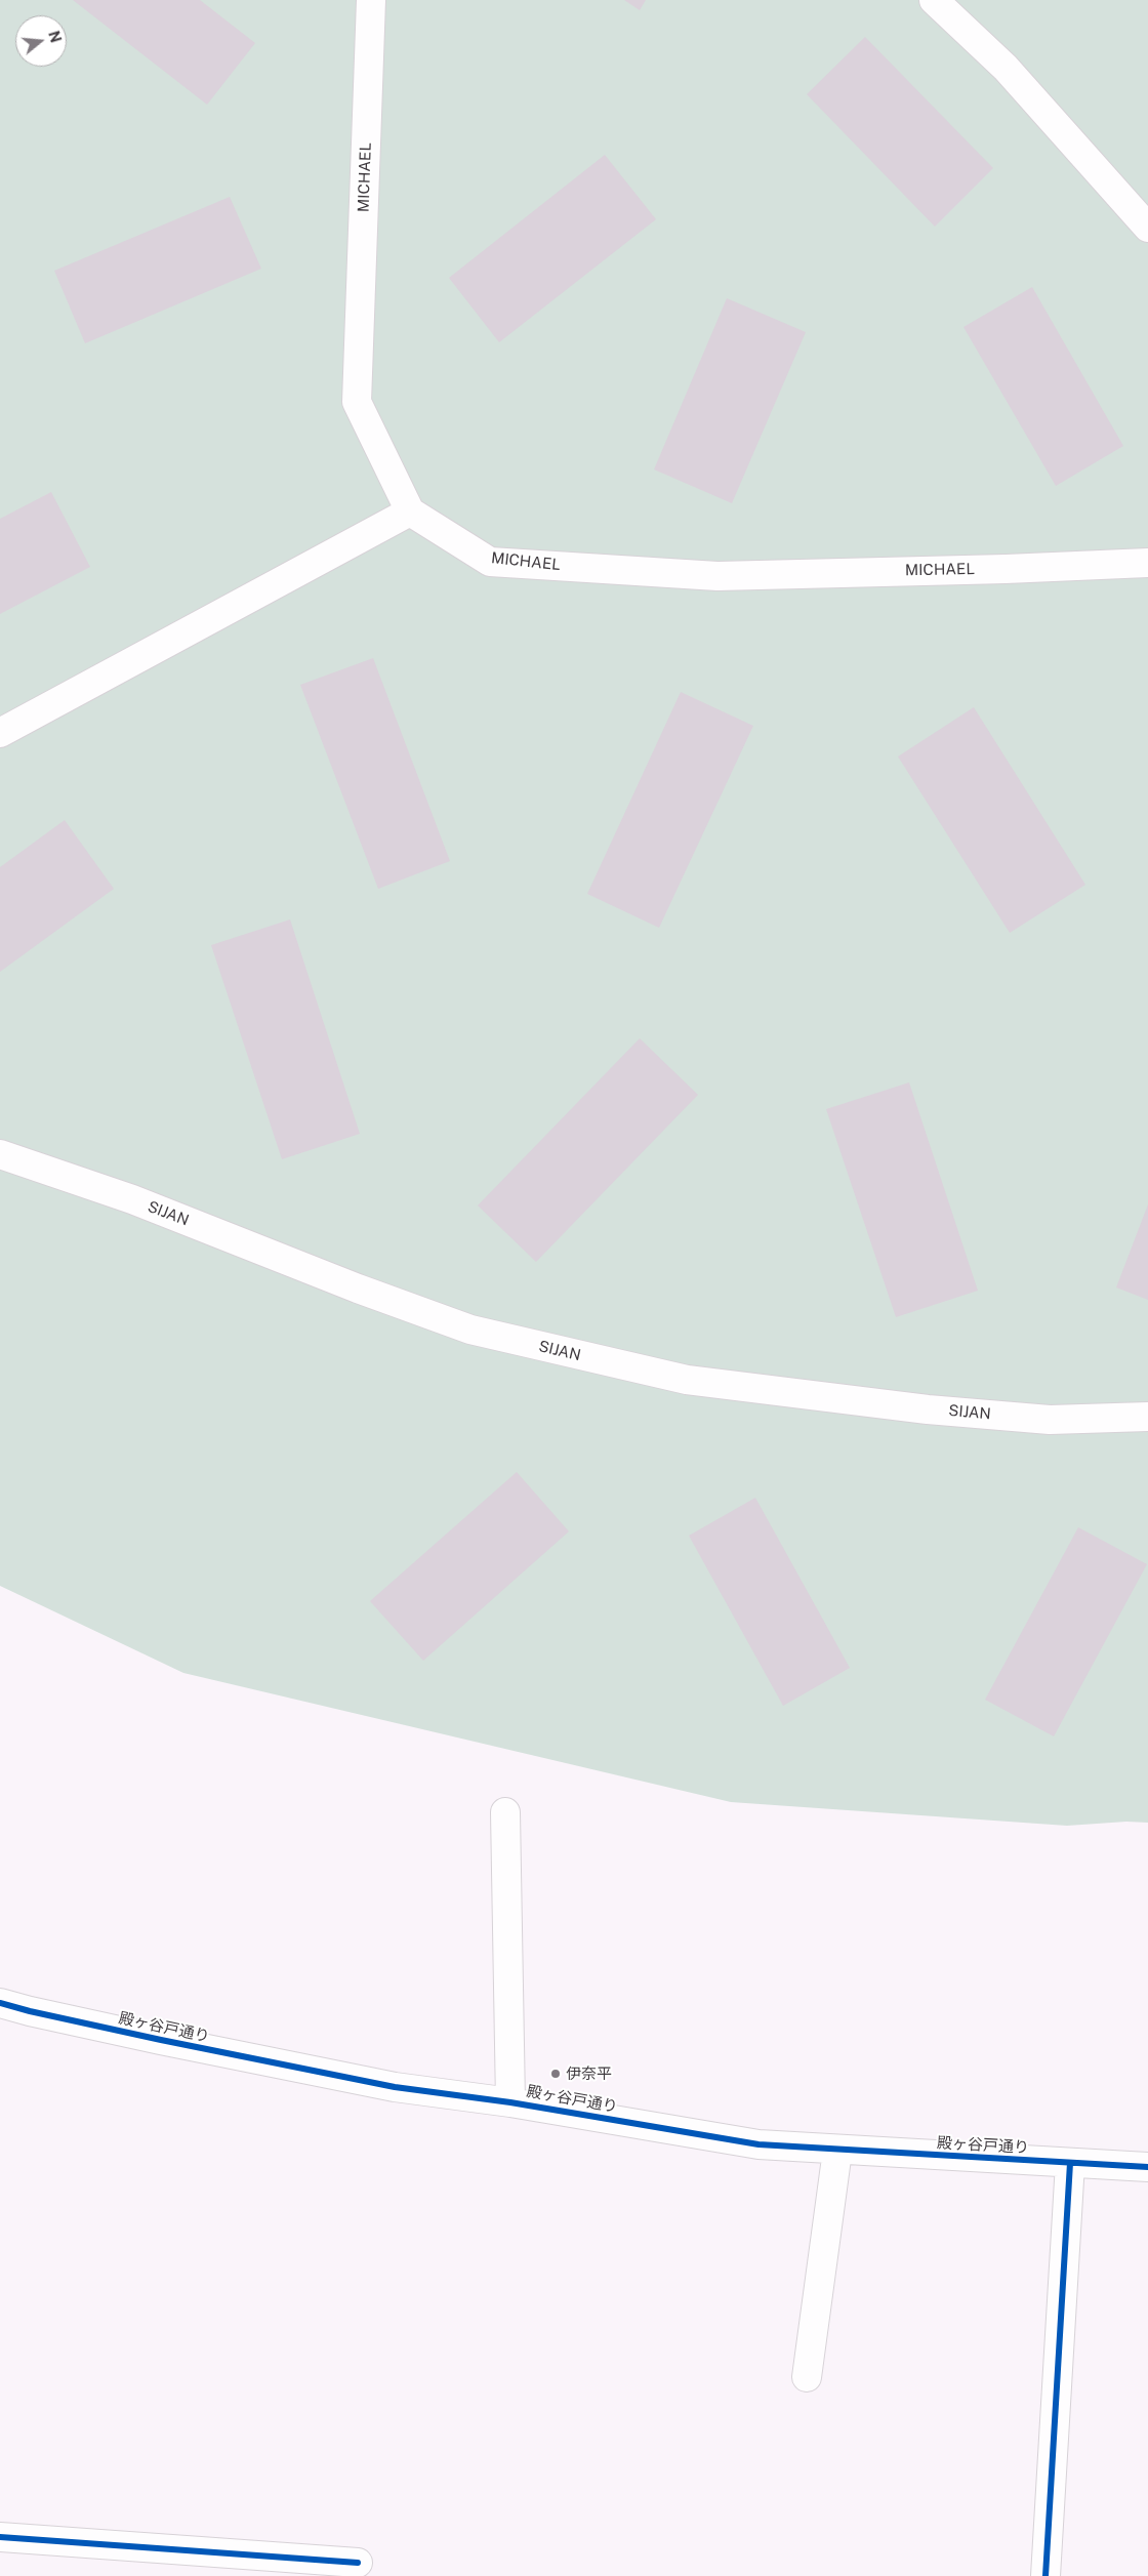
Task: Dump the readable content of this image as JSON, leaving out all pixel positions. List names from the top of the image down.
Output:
{
  "streets": {
    "street": ["MICHAEL", "SIJAN", "殿ヶ谷戸通り"]
  },
  "places": ["伊奈平"],
  "north": "right"
}
